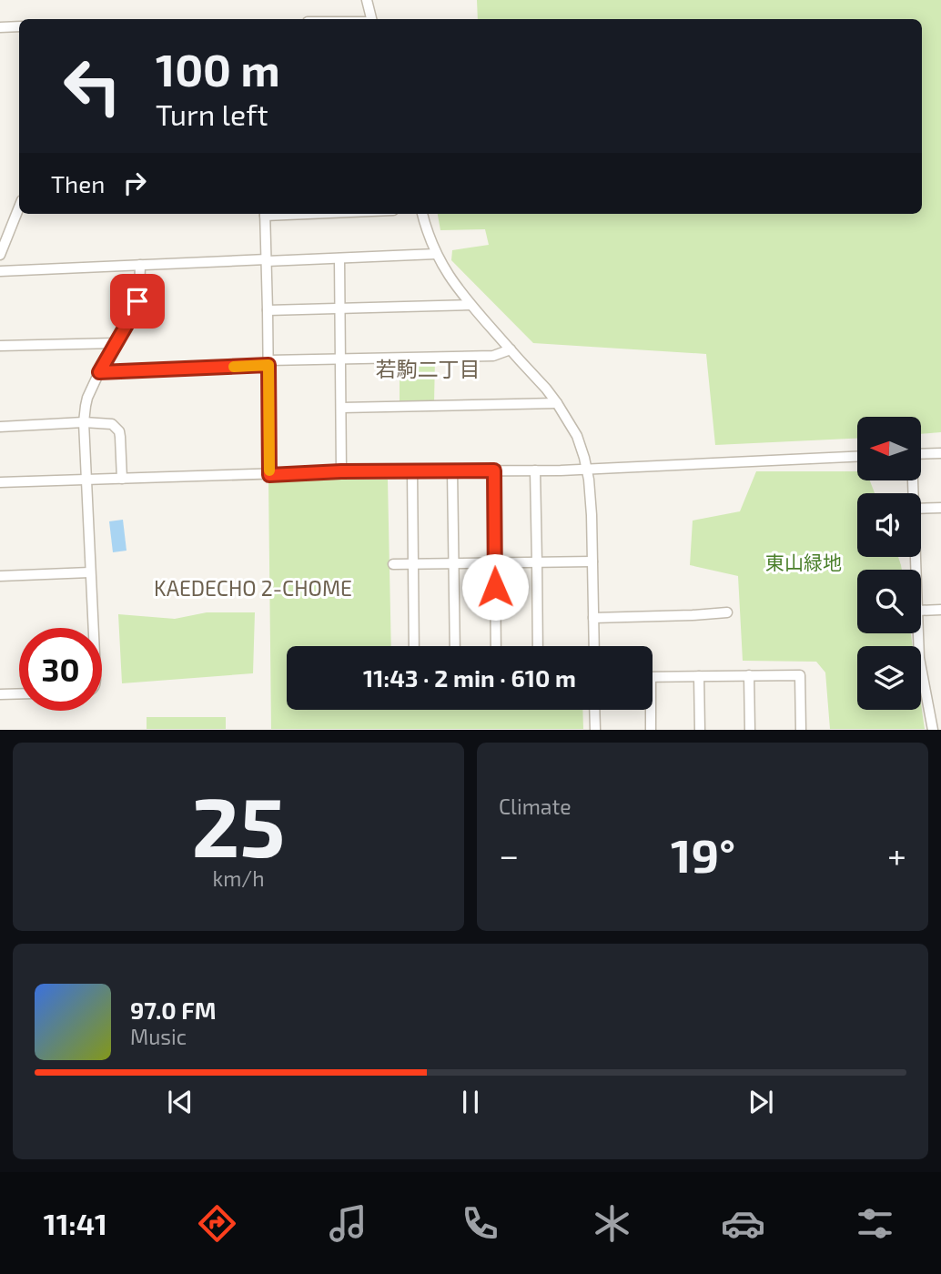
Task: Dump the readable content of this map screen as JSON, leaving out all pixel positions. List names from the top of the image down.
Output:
{
  "districts": ["若駒二丁目", "KAEDECHO 2-CHOME"],
  "parks": ["東山緑地"],
  "north": "left",
  "page": {
    "turn": ["100 m", "Turn left"],
    "then": "Then",
    "limit": "30",
    "trip": "11:43 · 2 min · 610 m",
    "tile": [
      ["25", "km/h"],
      "Climate"
    ],
    "heat": ["−", "19°", "+"],
    "song": ["97.0 FM", "Music"],
    "tabs": "11:41"
  }
}
